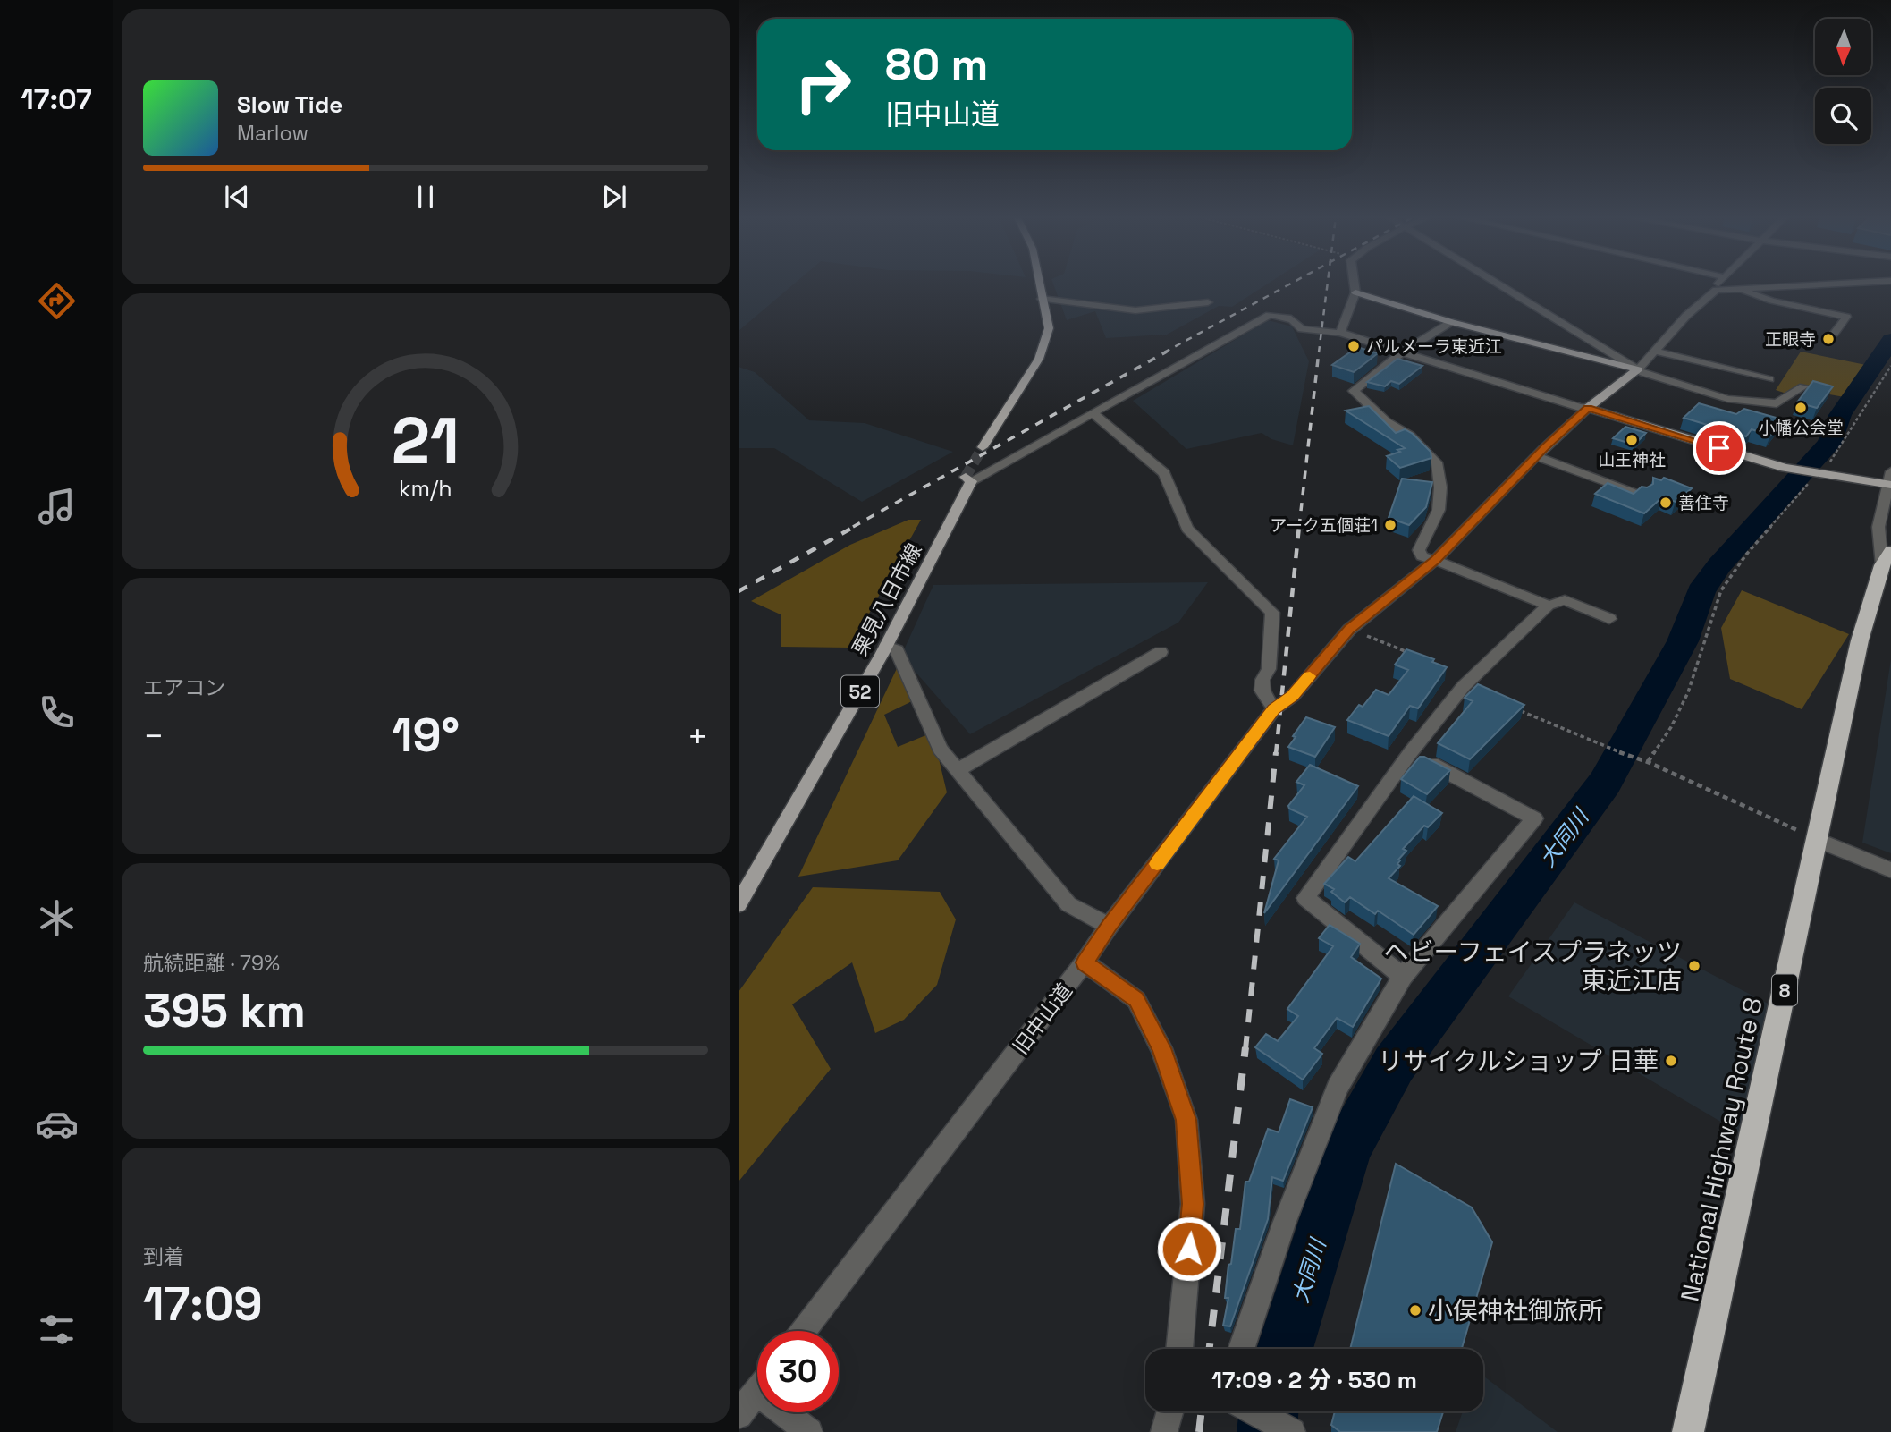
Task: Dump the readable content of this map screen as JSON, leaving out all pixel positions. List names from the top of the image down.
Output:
{
  "streets": {
    "highway": ["8", "National Highway Route 8"],
    "main road": ["栗見八日市線", "52"],
    "street": ["旧中山道"]
  },
  "water": ["大同川"],
  "places": [
    "正眼寺",
    "パルメーラ東近江",
    "小幡公会堂",
    "山王神社",
    "善住寺",
    "アーク五個荘1",
    "ヘビーフェイスプラネッツ 東近江店",
    "リサイクルショップ 日華",
    "小俣神社御旅所"
  ],
  "north": "bottom",
  "page": {
    "tabs": "17:07",
    "turn": ["80 m", "旧中山道"],
    "song": ["Slow Tide", "Marlow"],
    "tile": [
      "エアコン",
      ["航続距離 · 79%", "395 km"],
      ["到着", "17:09"]
    ],
    "heat": ["−", "19°", "+"],
    "limit": "30",
    "trip": "17:09 · 2 分 · 530 m",
    "gauge": ["21", "km/h"]
  }
}
